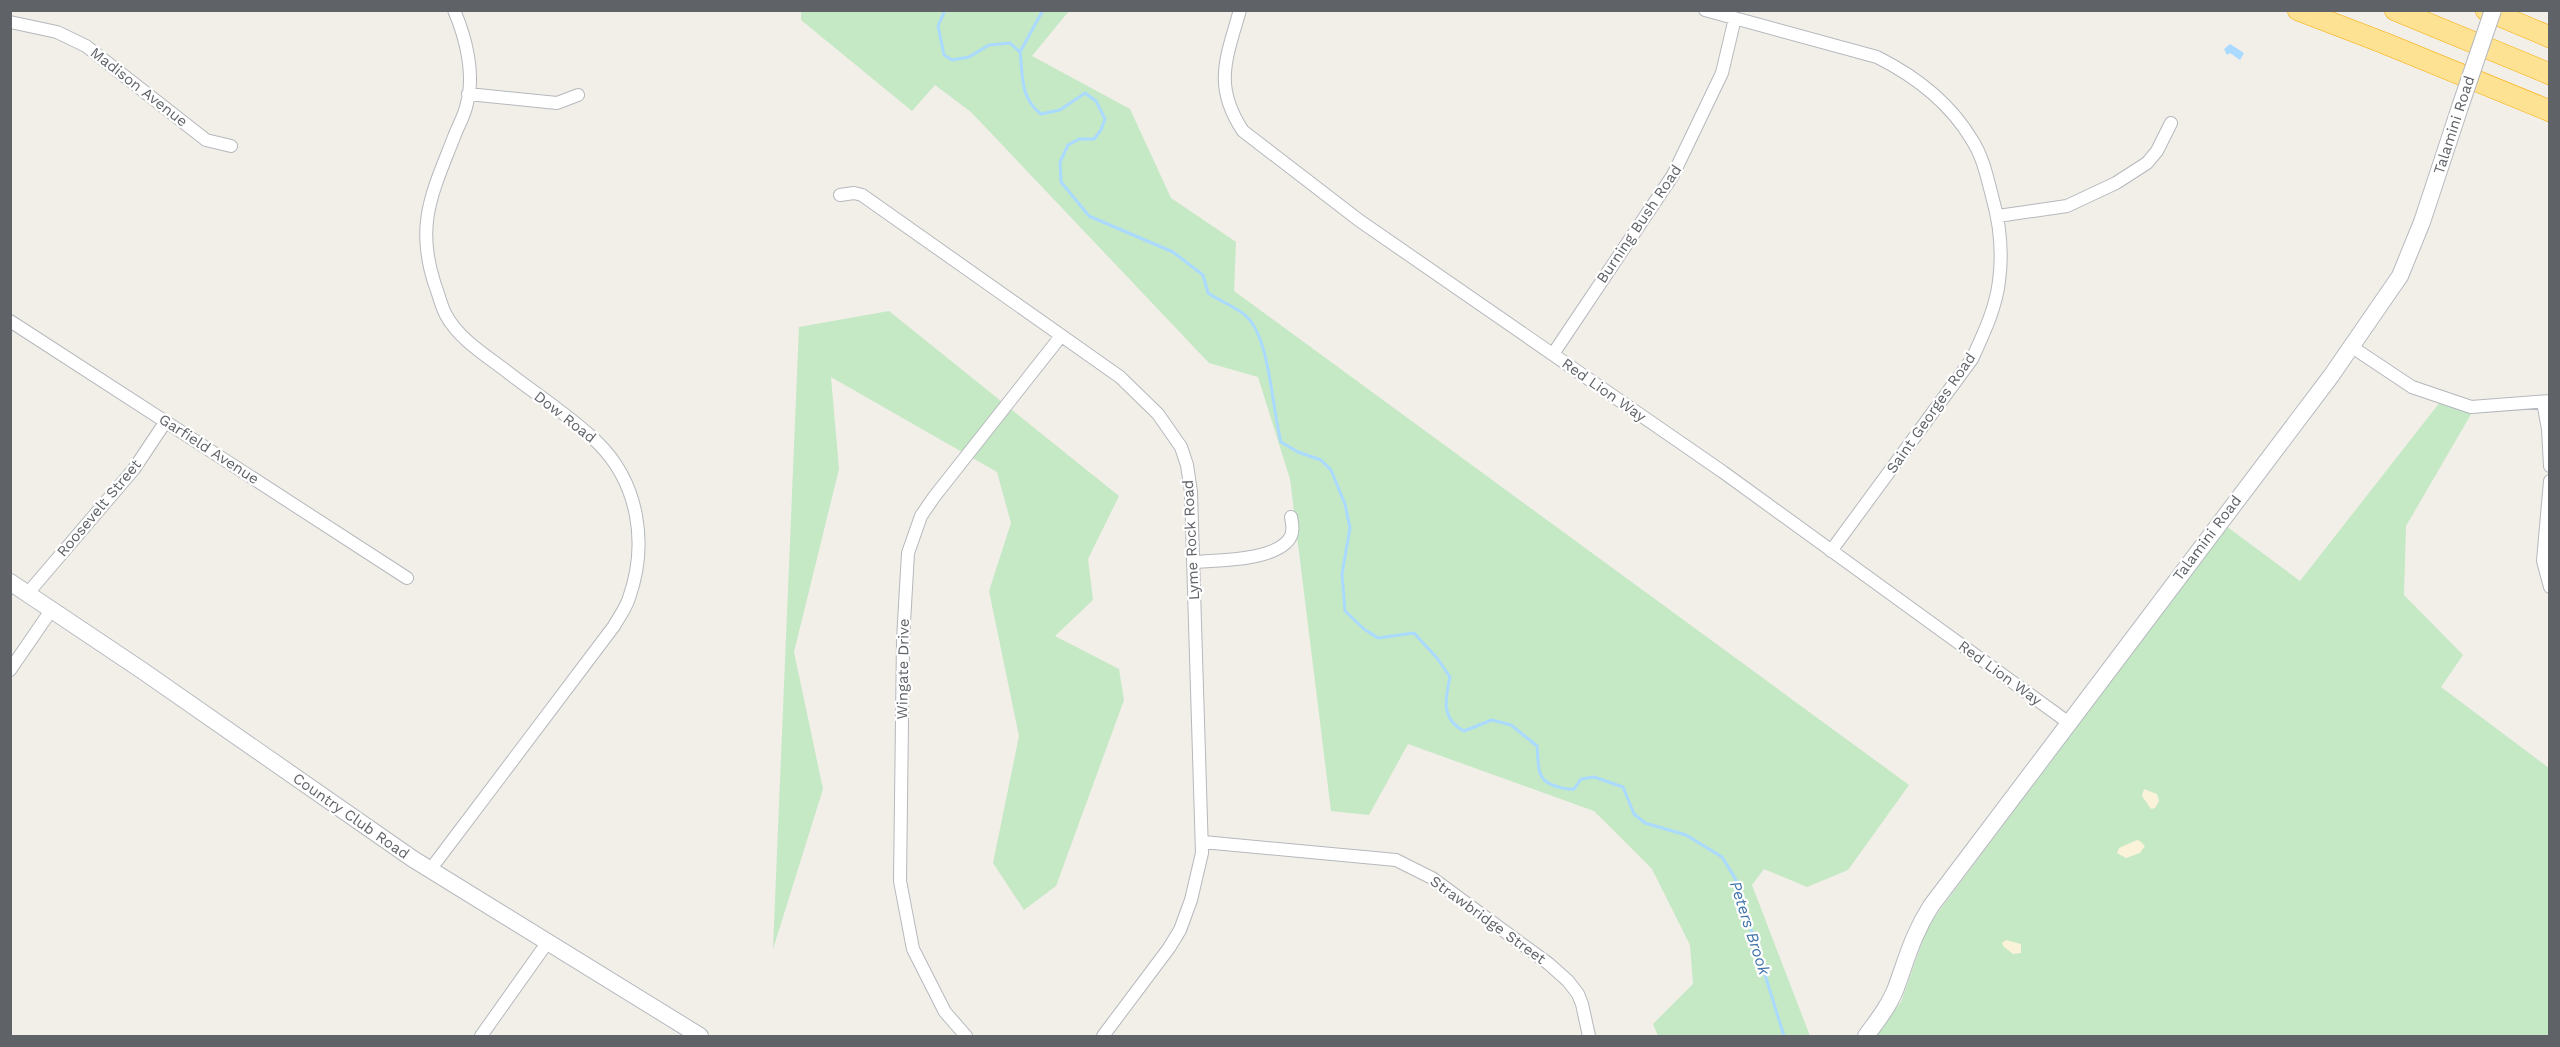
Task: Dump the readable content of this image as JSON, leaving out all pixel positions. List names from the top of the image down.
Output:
{
  "streets": {
    "street": [
      "Madison Avenue",
      "Talamini Road",
      "Burning Bush Road",
      "Red Lion Way",
      "Saint Georges Road",
      "Dow Road",
      "Garfield Avenue",
      "Roosevelt Street",
      "Lyme Rock Road",
      "Wingate Drive",
      "Country Club Road",
      "Strawbridge Street"
    ]
  },
  "crossings": [
    ["Talamini Road", "Red Lion Way"],
    ["Burning Bush Road", "Red Lion Way"],
    ["Burning Bush Road", "Saint Georges Road"],
    ["Red Lion Way", "Saint Georges Road"],
    ["Dow Road", "Country Club Road"],
    ["Garfield Avenue", "Roosevelt Street"],
    ["Roosevelt Street", "Country Club Road"],
    ["Lyme Rock Road", "Wingate Drive"],
    ["Lyme Rock Road", "Strawbridge Street"]
  ],
  "water": ["Peters Brook"]
}
